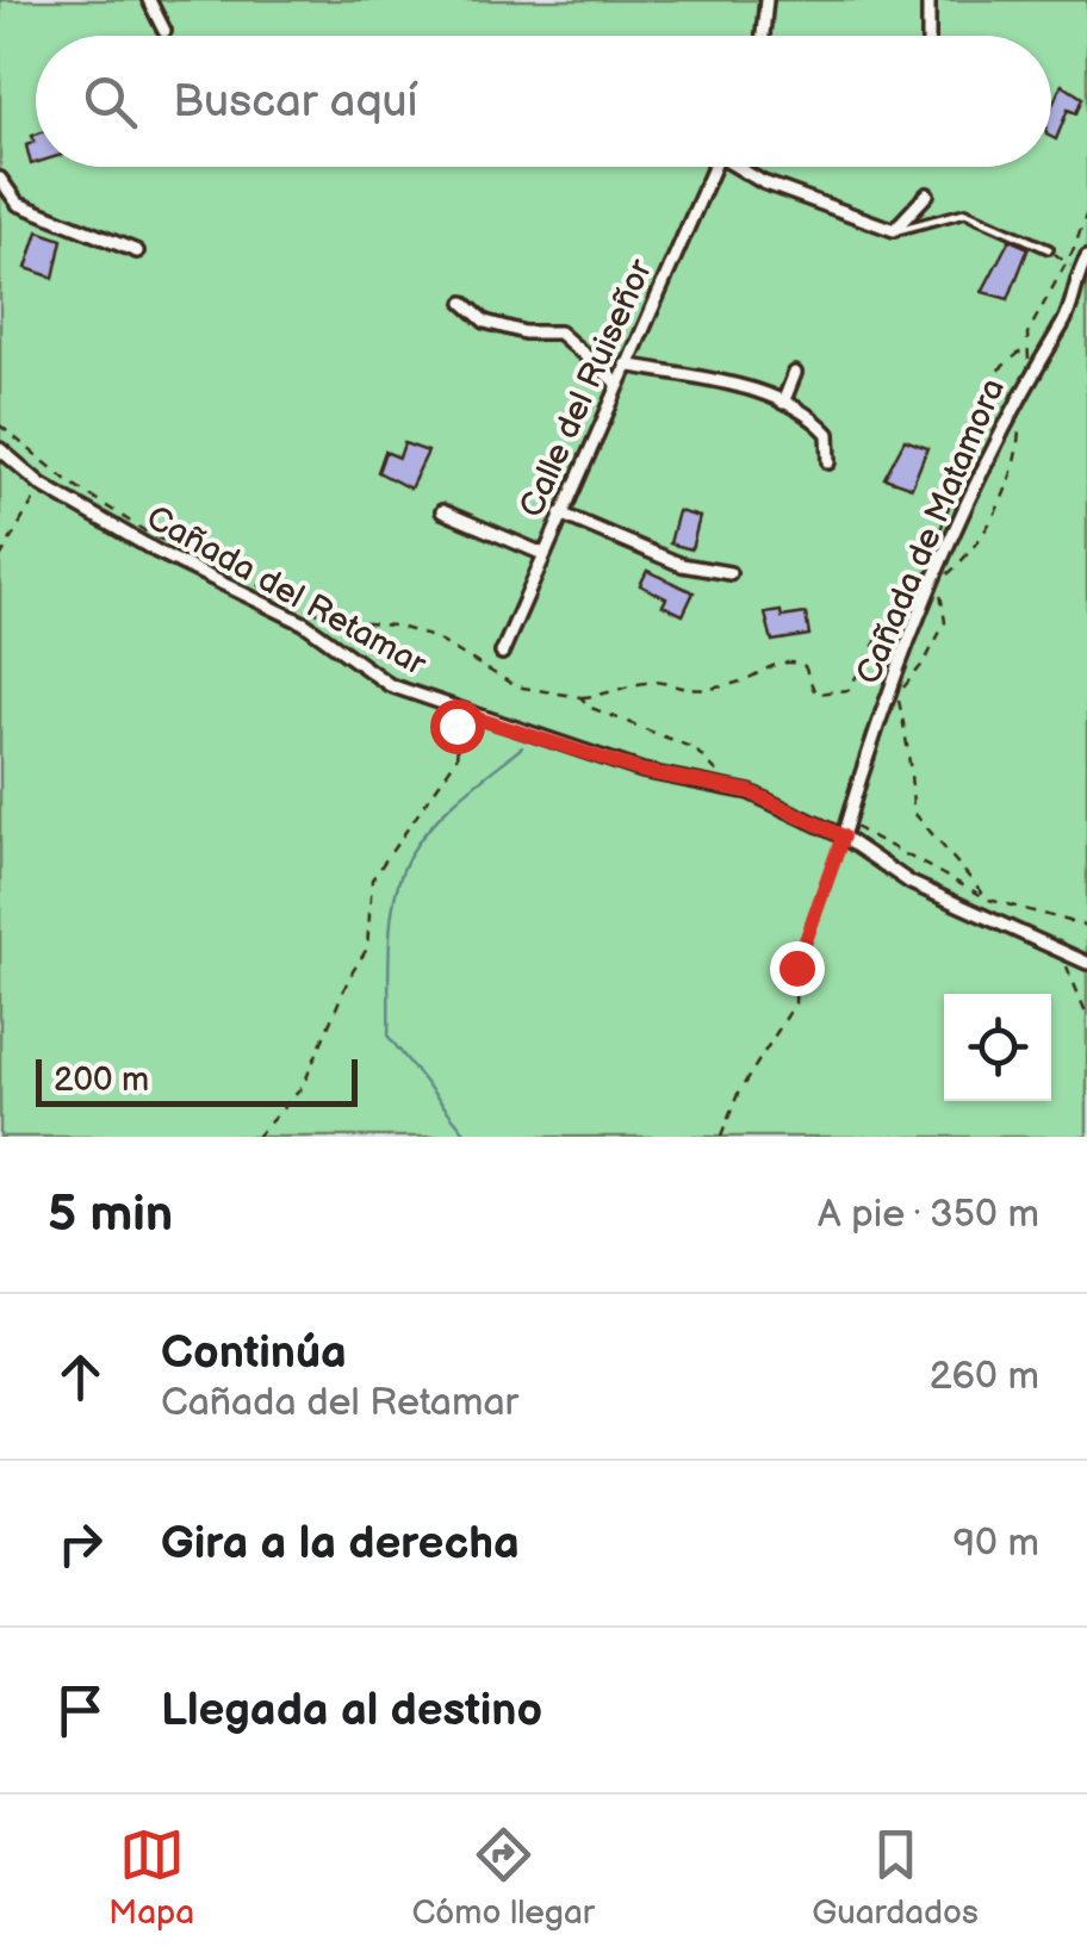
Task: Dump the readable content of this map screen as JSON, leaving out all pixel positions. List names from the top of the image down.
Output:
{
  "streets": {
    "street": ["Calle del Ruiseñor", "Cañada de Matamora", "Cañada del Retamar"]
  },
  "crossings": [
    ["Cañada de Matamora", "Cañada del Retamar"]
  ],
  "scale_bar": "200 m",
  "page": {
    "search": "Buscar aquí",
    "scale": "200 m",
    "heading": ["5 min", "A pie · 350 m"],
    "list": [
      ["Continúa", "Cañada del Retamar", "260 m"],
      ["Gira a la derecha", "90 m"],
      "Llegada al destino"
    ],
    "nav": ["Mapa", "Cómo llegar", "Guardados"]
  }
}
